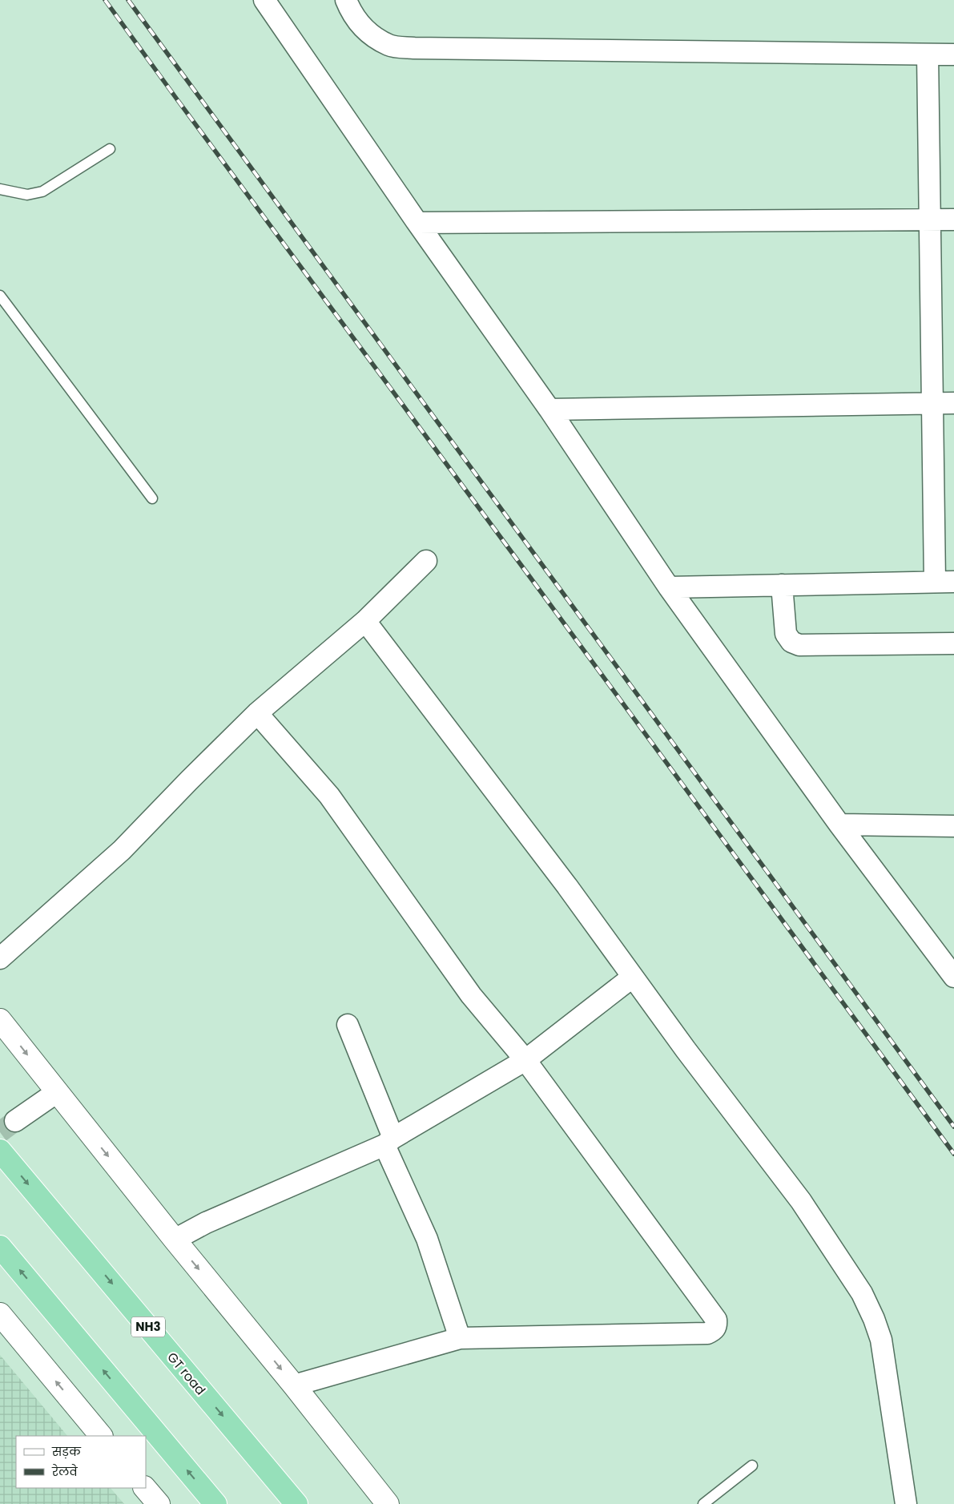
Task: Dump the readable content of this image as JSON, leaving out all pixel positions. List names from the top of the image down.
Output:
{
  "streets": {
    "highway": ["NH3", "GT road"]
  },
  "legend": ["सड़क", "रेलवे"]
}
